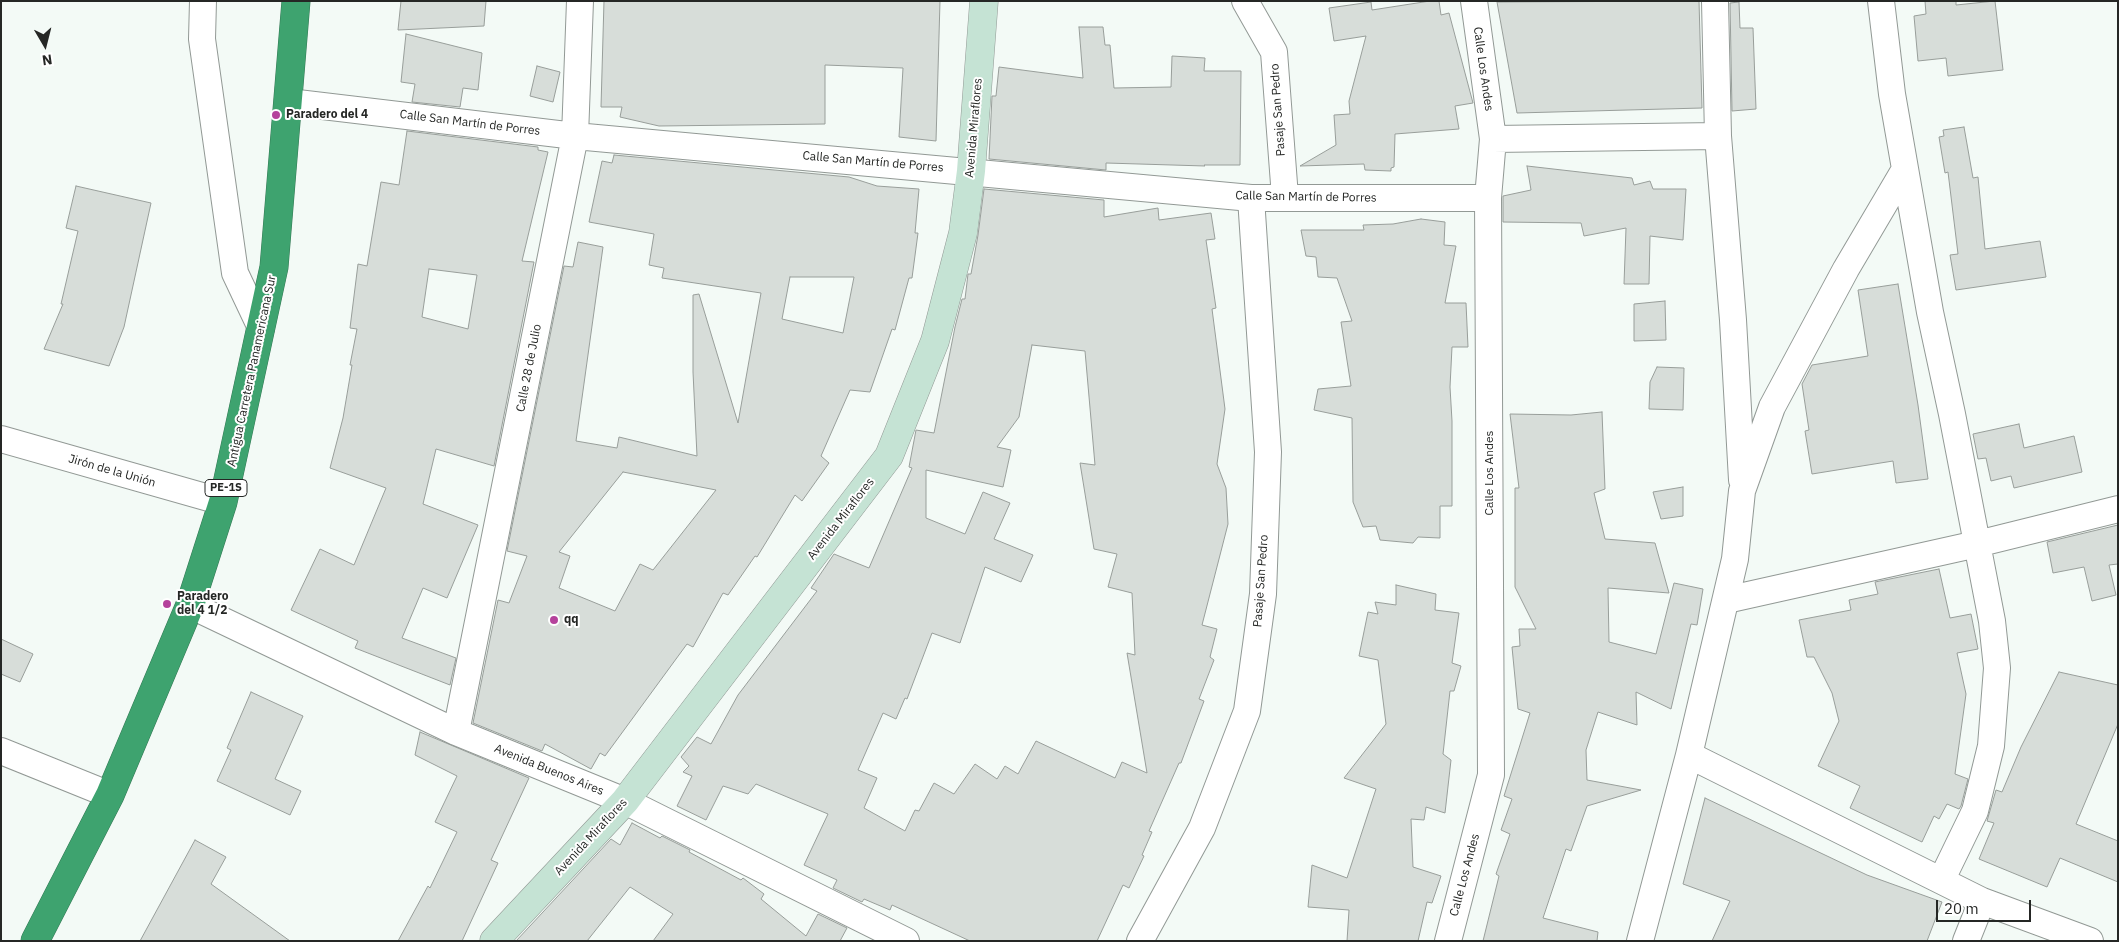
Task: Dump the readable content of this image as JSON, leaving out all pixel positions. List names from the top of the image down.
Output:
{
  "streets": {
    "highway": ["Antigua Carretera Panamericana Sur", "PE-1S"],
    "street": [
      "Calle Los Andes",
      "Pasaje San Pedro",
      "Calle San Martín de Porres",
      "Avenida Miraflores",
      "Calle 28 de Julio",
      "Jirón de la Unión",
      "Avenida Buenos Aires"
    ]
  },
  "crossings": [
    ["Calle Los Andes", "Calle San Martín de Porres"],
    ["Pasaje San Pedro", "Calle San Martín de Porres"],
    ["Calle San Martín de Porres", "Avenida Miraflores"],
    ["Calle San Martín de Porres", "Calle 28 de Julio"],
    ["Calle San Martín de Porres", "Antigua Carretera Panamericana Sur"],
    ["Avenida Miraflores", "Avenida Buenos Aires"],
    ["Calle 28 de Julio", "Avenida Buenos Aires"],
    ["Antigua Carretera Panamericana Sur", "Jirón de la Unión"],
    ["Antigua Carretera Panamericana Sur", "Avenida Buenos Aires"]
  ],
  "places": ["Paradero del 4", "Paradero del 4 1/2", "qq"],
  "scale_bar": "20 m",
  "north": "bottom"
}
